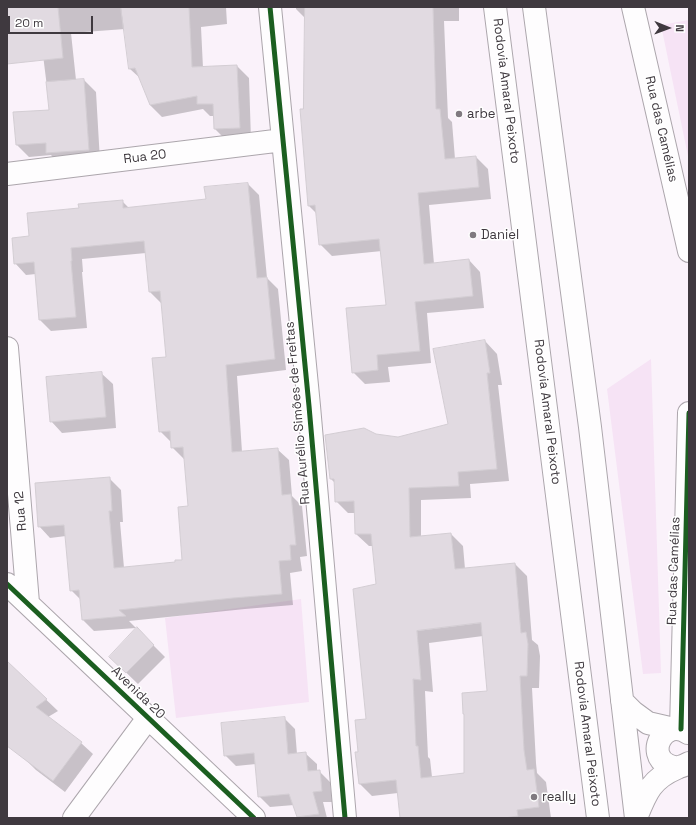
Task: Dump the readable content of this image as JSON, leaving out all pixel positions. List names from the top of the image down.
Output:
{
  "streets": {
    "main road": [
      "Rodovia Amaral Peixoto",
      "Rua das Camélias",
      "Rua 20",
      "Rua Aurélio Simões de Freitas",
      "Rua 12",
      "Avenida 20"
    ]
  },
  "crossings": [
    ["Rua 20", "Rua Aurélio Simões de Freitas"],
    ["Rua 12", "Avenida 20"]
  ],
  "places": ["arbe", "Daniel", "really"],
  "scale_bar": "20 m",
  "north": "right"
}
